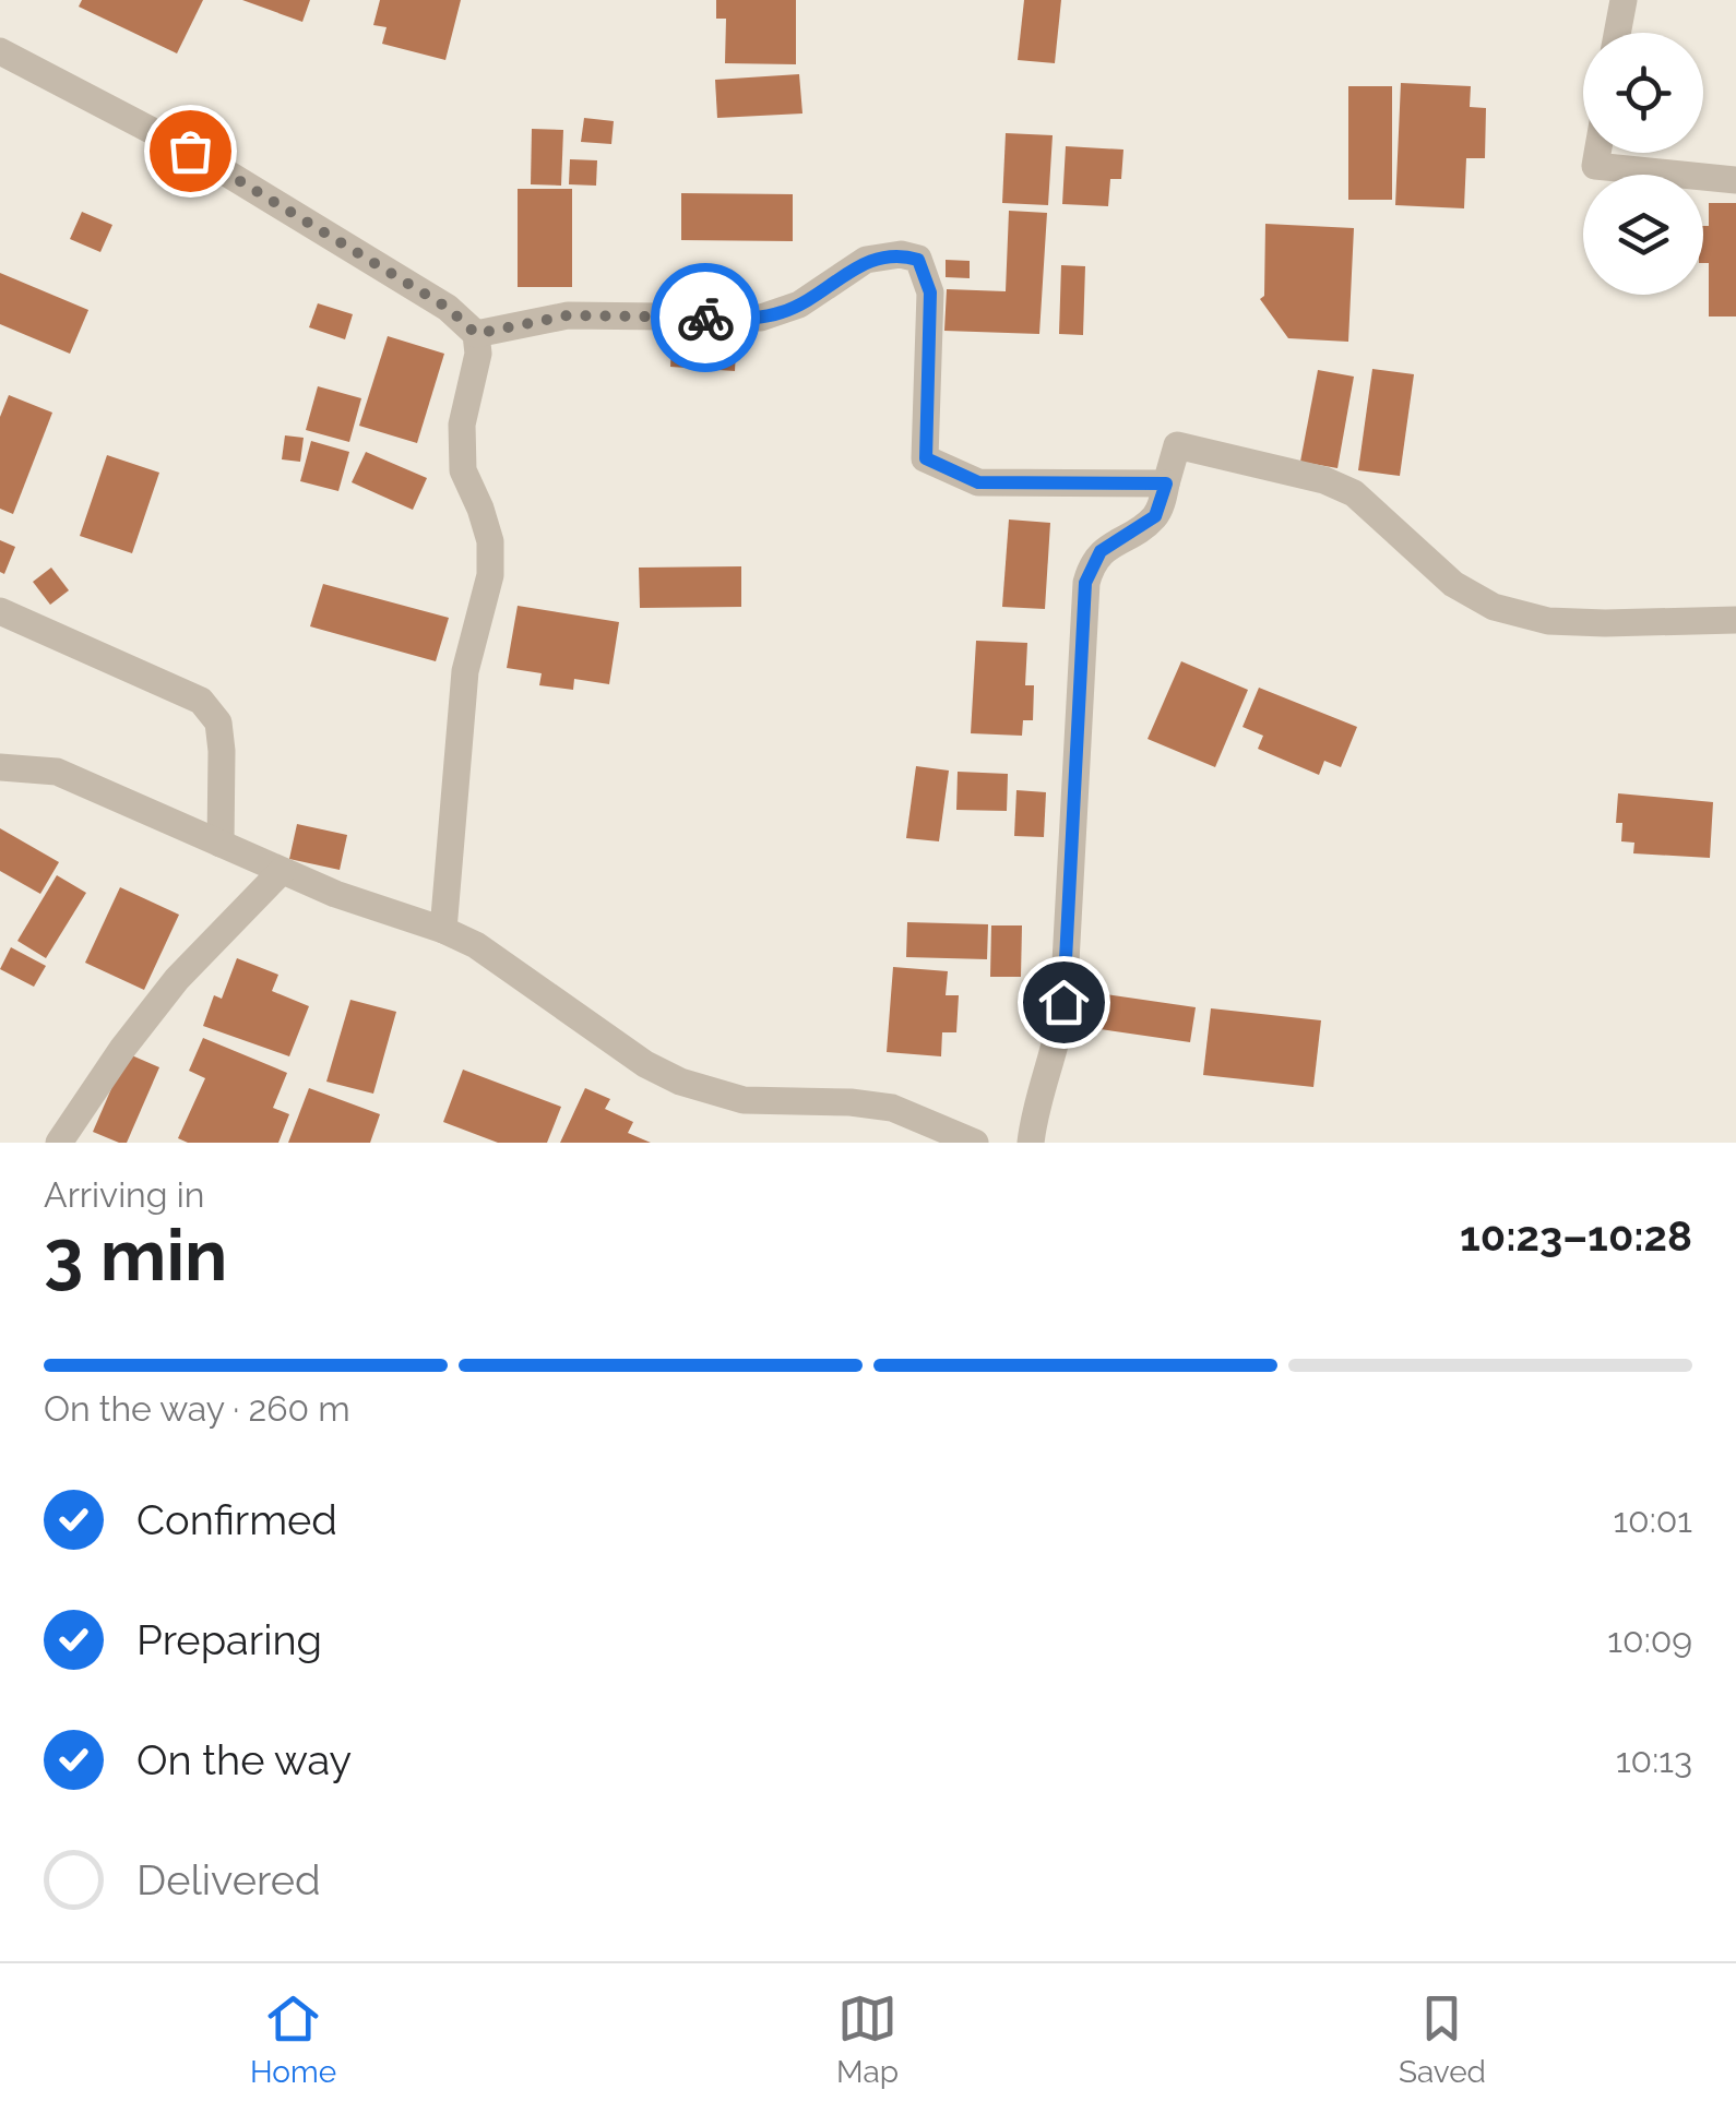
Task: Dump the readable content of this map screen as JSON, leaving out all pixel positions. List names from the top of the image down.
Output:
{
  "page": {
    "heading": ["3 min", "Arriving in", "10:23–10:28"],
    "bar": "On the way · 260 m",
    "list": [
      ["Confirmed", "10:01"],
      ["Preparing", "10:09"],
      ["On the way", "10:13"],
      "Delivered"
    ],
    "tabs": ["Home", "Map", "Saved"]
  }
}
